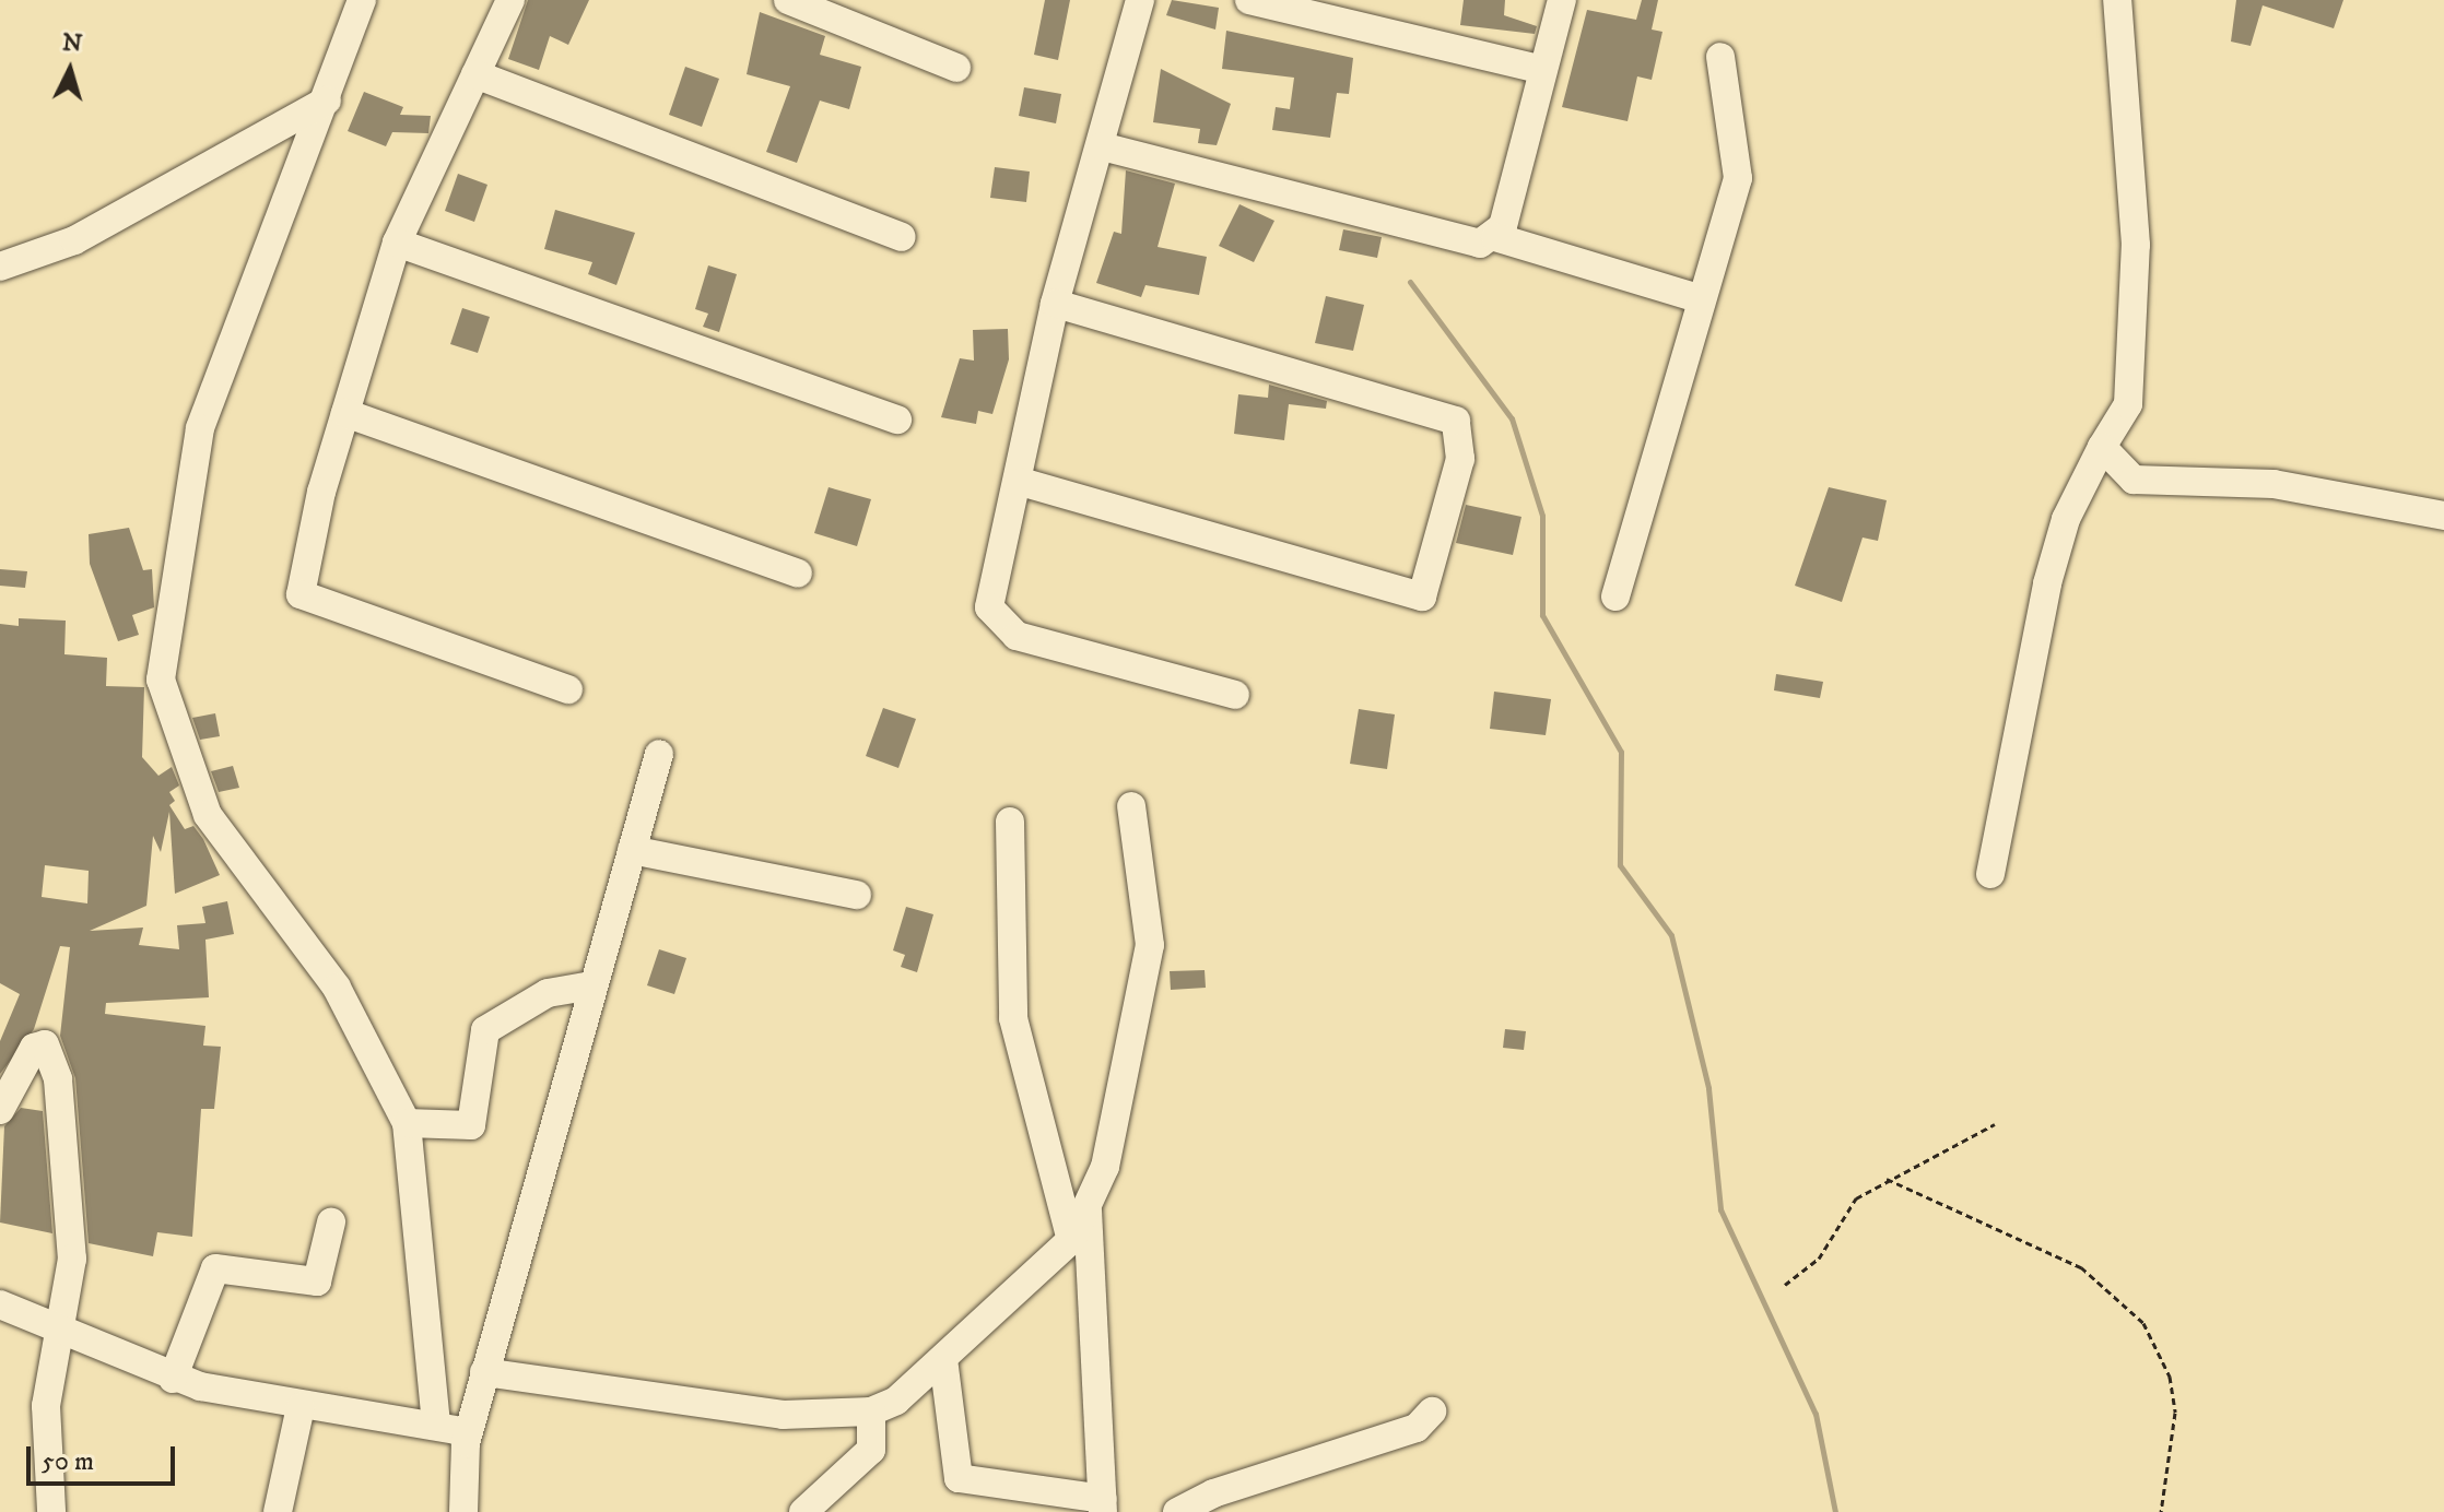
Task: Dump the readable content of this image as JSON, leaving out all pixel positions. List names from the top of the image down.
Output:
{
  "scale_bar": "50 m",
  "north": "top"
}
